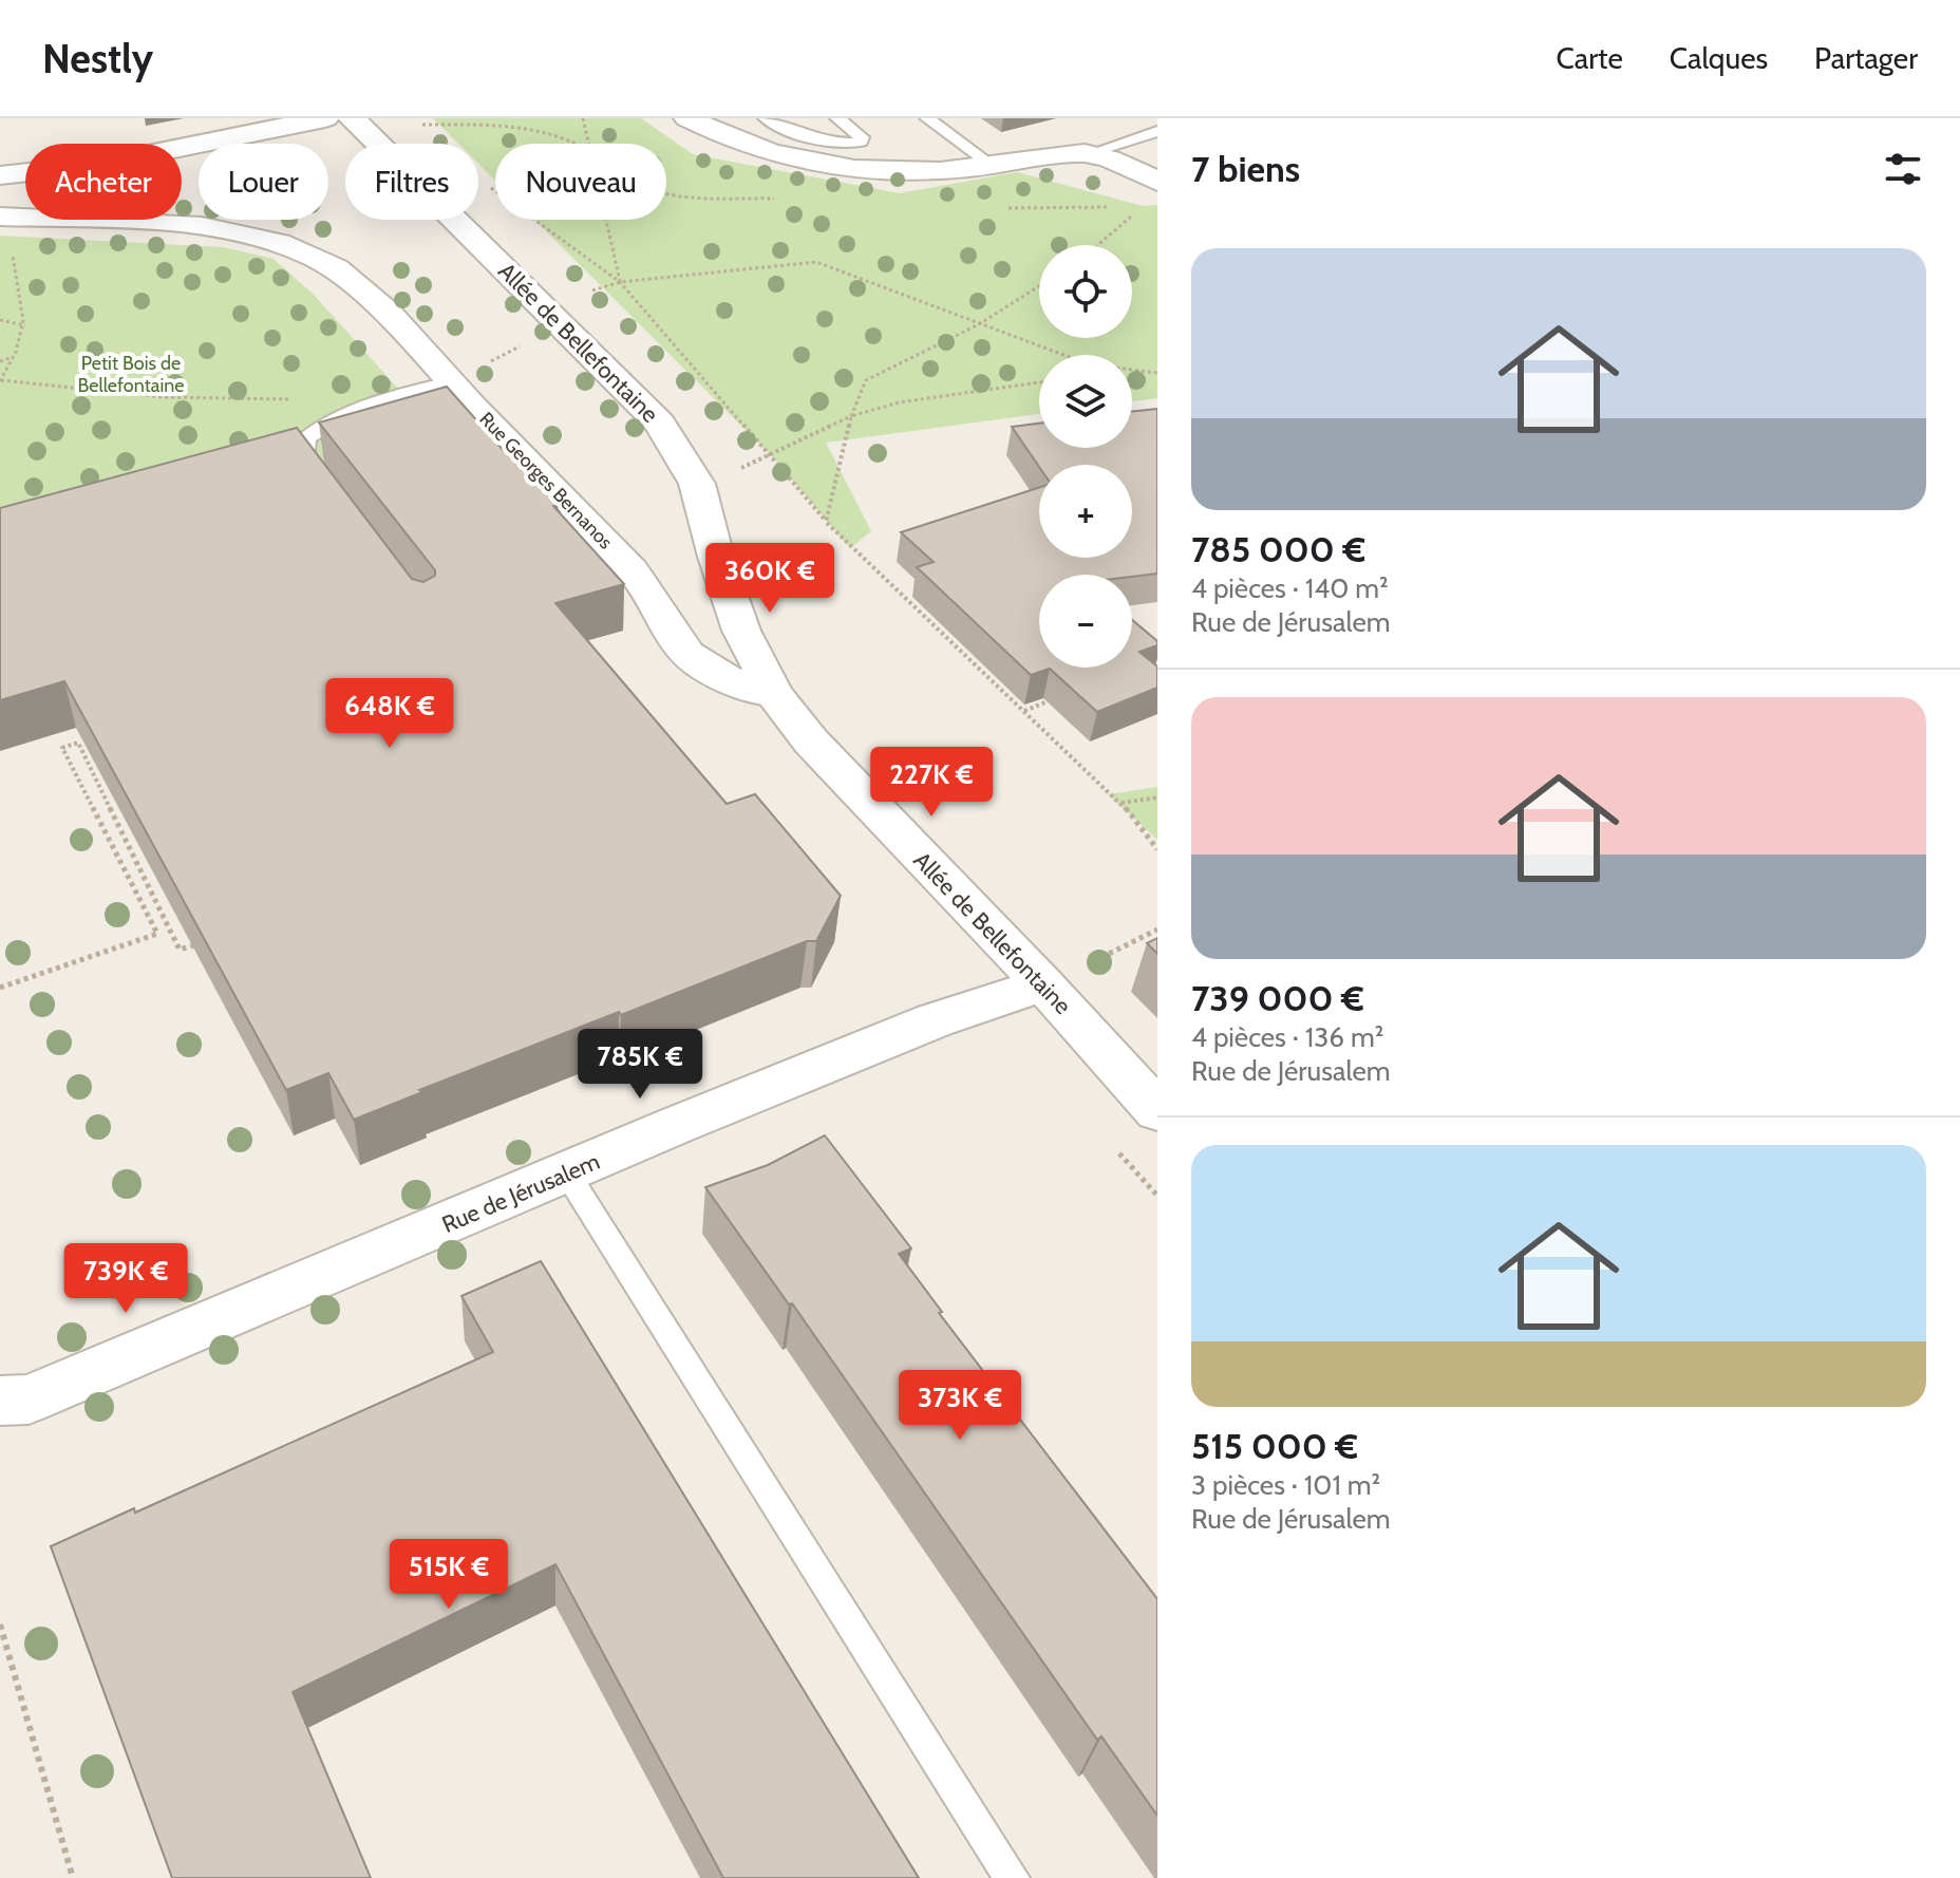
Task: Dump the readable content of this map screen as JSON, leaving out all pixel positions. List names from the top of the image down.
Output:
{
  "streets": {
    "street": ["Allée de Bellefontaine", "Rue Georges Bernanos", "Rue de Jérusalem"]
  },
  "crossings": [
    ["Allée de Bellefontaine", "Rue Georges Bernanos"],
    ["Allée de Bellefontaine", "Rue de Jérusalem"]
  ],
  "parks": ["Petit Bois de Bellefontaine"],
  "page": {
    "header": "Nestly",
    "nav": ["Carte", "Calques", "Partager"],
    "heading": "7 biens",
    "chip": [
      "Acheter",
      "Louer",
      "Filtres",
      "Nouveau"
    ],
    "list": [
      {
        "name": "785 000 €",
        "note": "4 pièces · 140 m² · Rue de Jérusalem"
      },
      {
        "name": "739 000 €",
        "note": "4 pièces · 136 m² · Rue de Jérusalem"
      },
      {
        "name": "515 000 €",
        "note": "3 pièces · 101 m² · Rue de Jérusalem"
      }
    ],
    "map_buttons": ["+", "−"],
    "price": [
      "360K €",
      "648K €",
      "227K €",
      "785K €",
      "739K €",
      "373K €",
      "515K €"
    ]
  }
}
